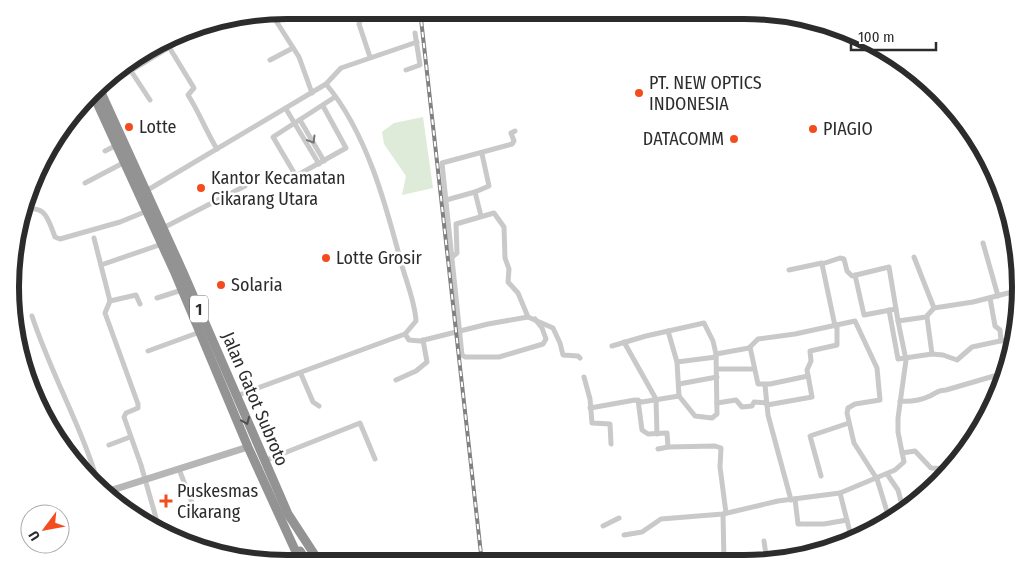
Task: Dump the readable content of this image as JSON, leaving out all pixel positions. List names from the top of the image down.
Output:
{
  "streets": {
    "highway": ["1", "Jalan Gatot Subroto"]
  },
  "crossings": [
    ["1", "Jalan Gatot Subroto"]
  ],
  "places": {
    "other": [
      "PT. NEW OPTICS INDONESIA",
      "Lotte",
      "PIAGIO",
      "DATACOMM",
      "Kantor Kecamatan Cikarang Utara",
      "Lotte Grosir",
      "Solaria"
    ],
    "health": ["Puskesmas Cikarang"]
  },
  "scale_bar": "100 m",
  "north": "bottom left"
}
